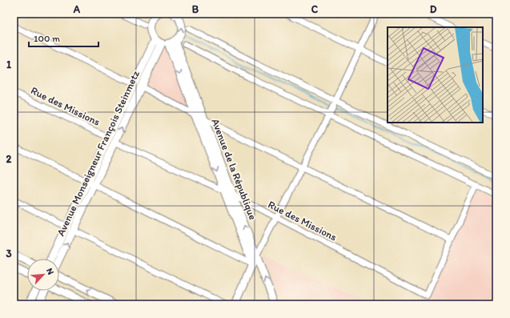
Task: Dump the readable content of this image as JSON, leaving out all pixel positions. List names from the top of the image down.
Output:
{
  "streets": {
    "main road": ["Avenue Monseigneur François Steinmetz", "Avenue de la République"],
    "street": ["Rue des Missions"]
  },
  "crossings": [
    ["Rue des Missions", "Avenue Monseigneur François Steinmetz"],
    ["Rue des Missions", "Avenue de la République"],
    ["Avenue Monseigneur François Steinmetz", "Avenue de la République"]
  ],
  "scale_bar": "100 m",
  "north": "top right",
  "grid": {
    "columns": [
      "A",
      "B",
      "C",
      "D"
    ],
    "rows": ["1", "2", "3"]
  }
}
